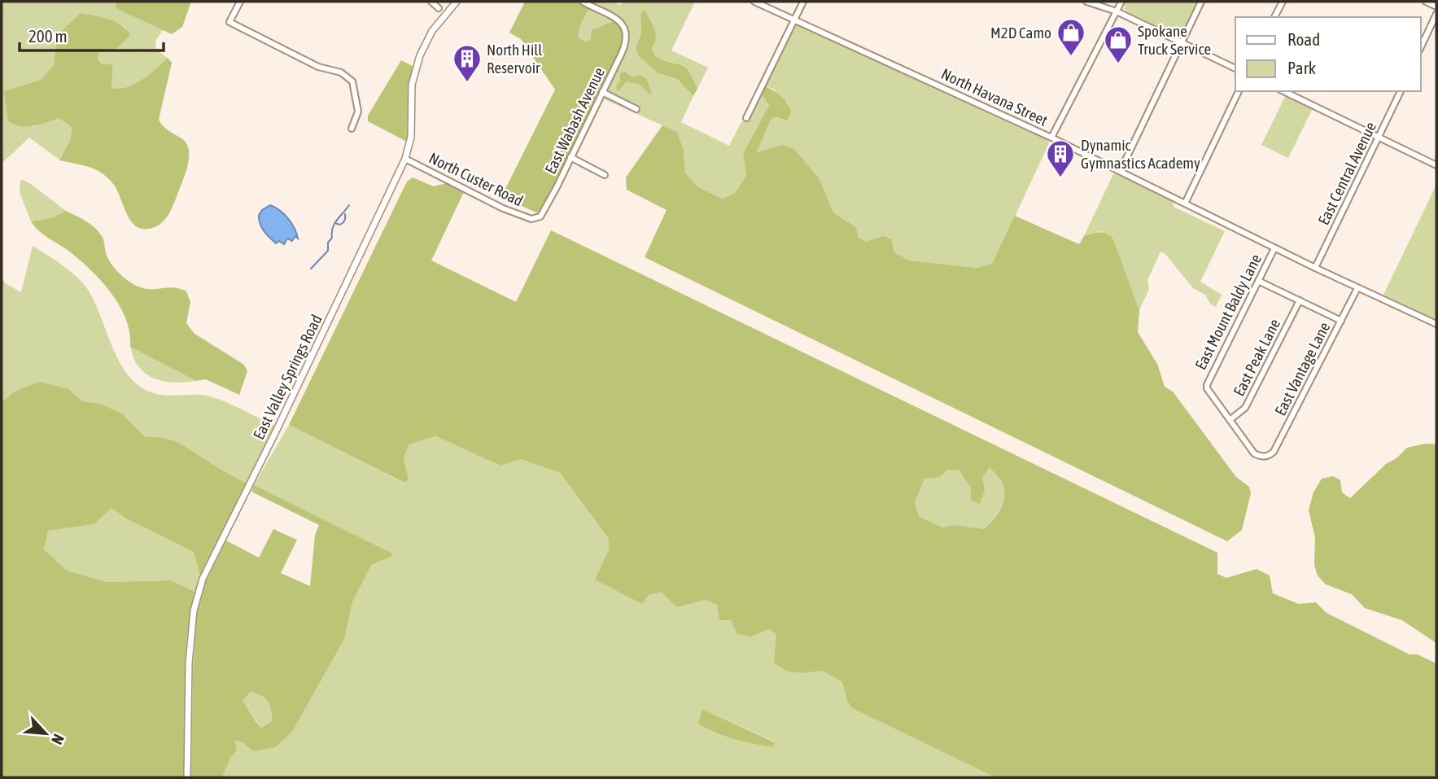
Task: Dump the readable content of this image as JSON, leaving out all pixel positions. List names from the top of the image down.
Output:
{
  "streets": {
    "street": [
      "North Havana Street",
      "East Wabash Avenue",
      "East Central Avenue",
      "North Custer Road",
      "East Mount Baldy Lane",
      "East Peak Lane",
      "East Vantage Lane",
      "East Valley Springs Road"
    ]
  },
  "crossings": [
    ["North Havana Street", "East Central Avenue"],
    ["North Havana Street", "East Mount Baldy Lane"],
    ["North Havana Street", "East Vantage Lane"],
    ["East Wabash Avenue", "North Custer Road"],
    ["North Custer Road", "East Valley Springs Road"],
    ["East Mount Baldy Lane", "East Peak Lane"],
    ["East Mount Baldy Lane", "East Vantage Lane"],
    ["East Peak Lane", "East Vantage Lane"]
  ],
  "places": {
    "shop": ["M2D Camo", "Spokane Truck Service"],
    "building": ["North Hill Reservoir", "Dynamic Gymnastics Academy"]
  },
  "legend": ["Road", "Park"],
  "scale_bar": "200 m",
  "north": "bottom right"
}
